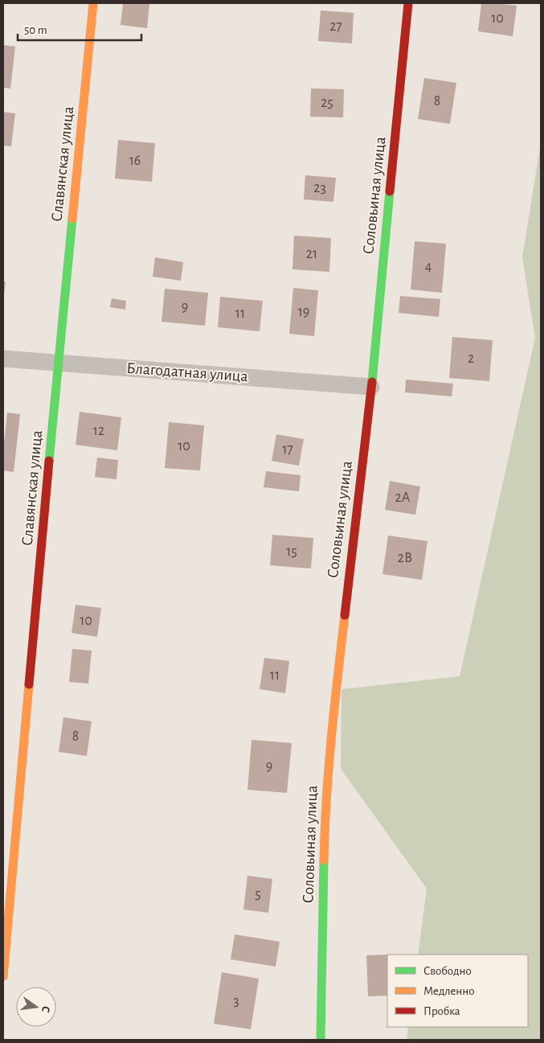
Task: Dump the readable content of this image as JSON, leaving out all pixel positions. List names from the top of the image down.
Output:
{
  "streets": {
    "street": ["Славянская улица", "Соловьиная улица", "Благодатная улица"]
  },
  "crossings": [
    ["Славянская улица", "Благодатная улица"],
    ["Соловьиная улица", "Благодатная улица"]
  ],
  "house_numbers": [
    "10",
    "27",
    "8",
    "25",
    "16",
    "23",
    "21",
    "4",
    "9",
    "19",
    "11",
    "2",
    "12",
    "10",
    "17",
    "2А",
    "15",
    "2В",
    "10",
    "11",
    "8",
    "9",
    "5",
    "3"
  ],
  "legend": ["Свободно", "Медленно", "Пробка"],
  "scale_bar": "50 m",
  "north": "right"
}
